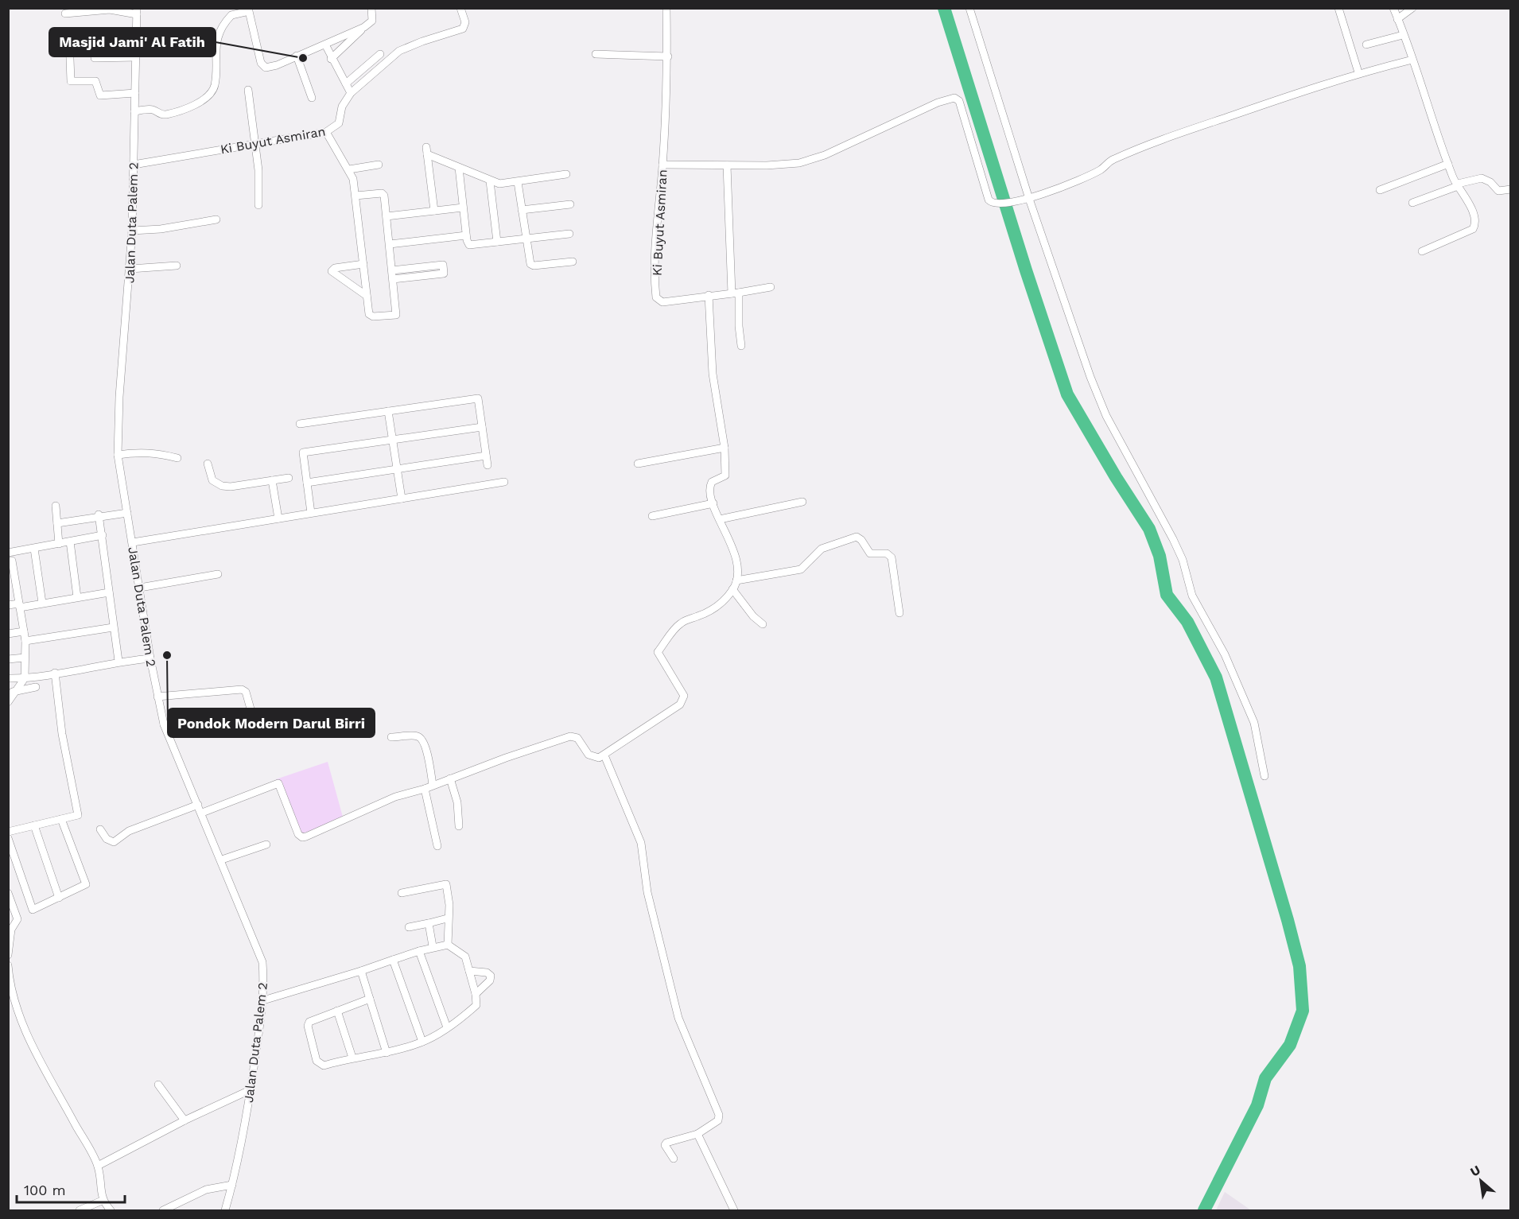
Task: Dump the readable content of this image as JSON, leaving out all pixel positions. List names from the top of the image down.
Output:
{
  "streets": {
    "street": ["Ki Buyut Asmiran", "Jalan Duta Palem 2"]
  },
  "crossings": [
    ["Ki Buyut Asmiran", "Jalan Duta Palem 2"]
  ],
  "places": ["Masjid Jami' Al Fatih", "Pondok Modern Darul Birri"],
  "scale_bar": "100 m",
  "north": "top left"
}
